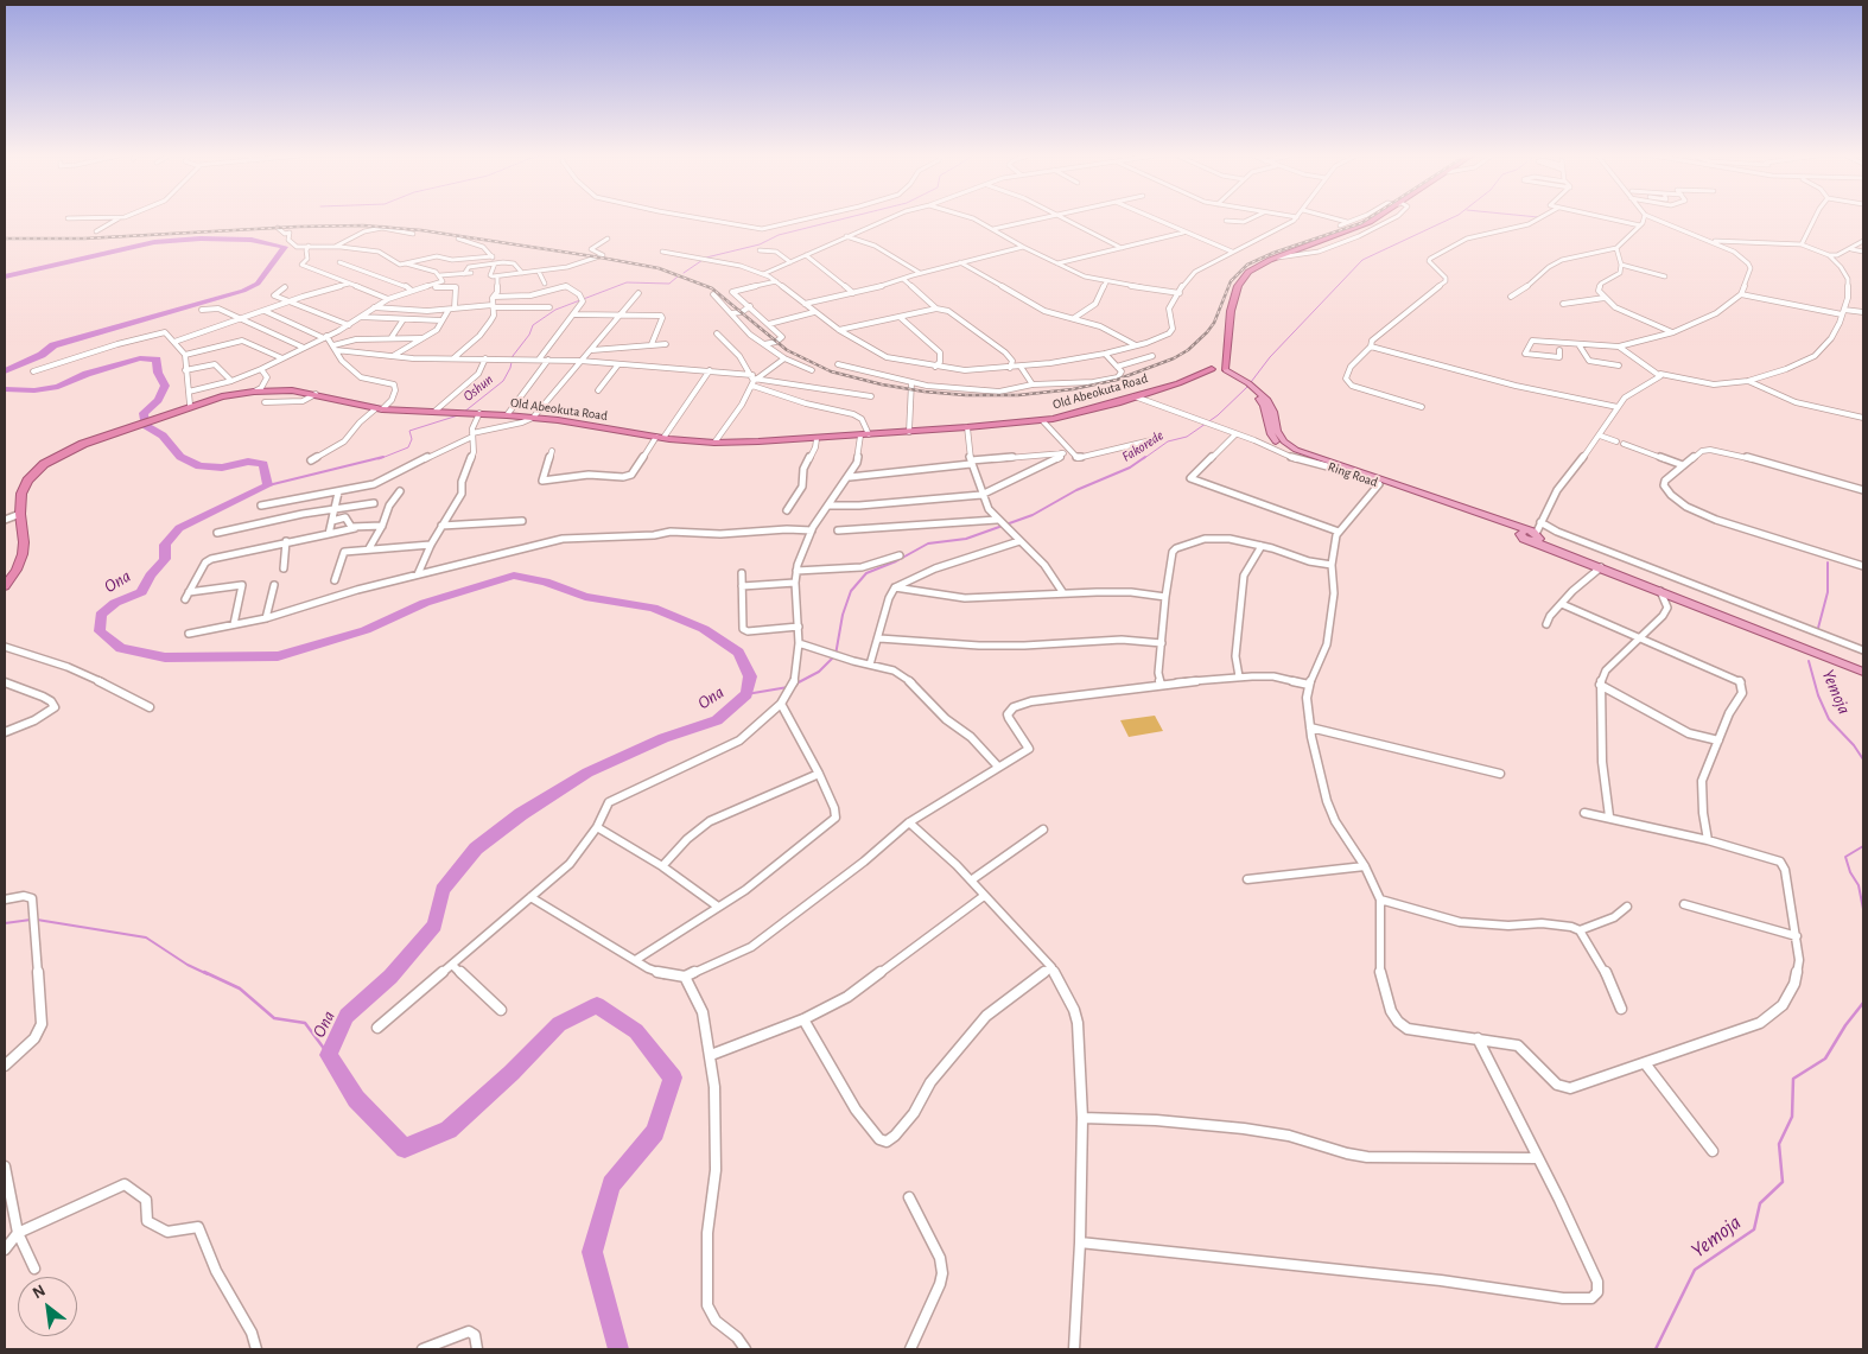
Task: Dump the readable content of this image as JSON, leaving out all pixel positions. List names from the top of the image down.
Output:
{
  "streets": {
    "highway": ["Old Abeokuta Road"],
    "main road": ["Ring Road"]
  },
  "crossings": [
    ["Old Abeokuta Road", "Ring Road"]
  ],
  "water": [
    "Oshun",
    "Fakorede",
    "Ona",
    "Yemoja"
  ],
  "north": "top left"
}
